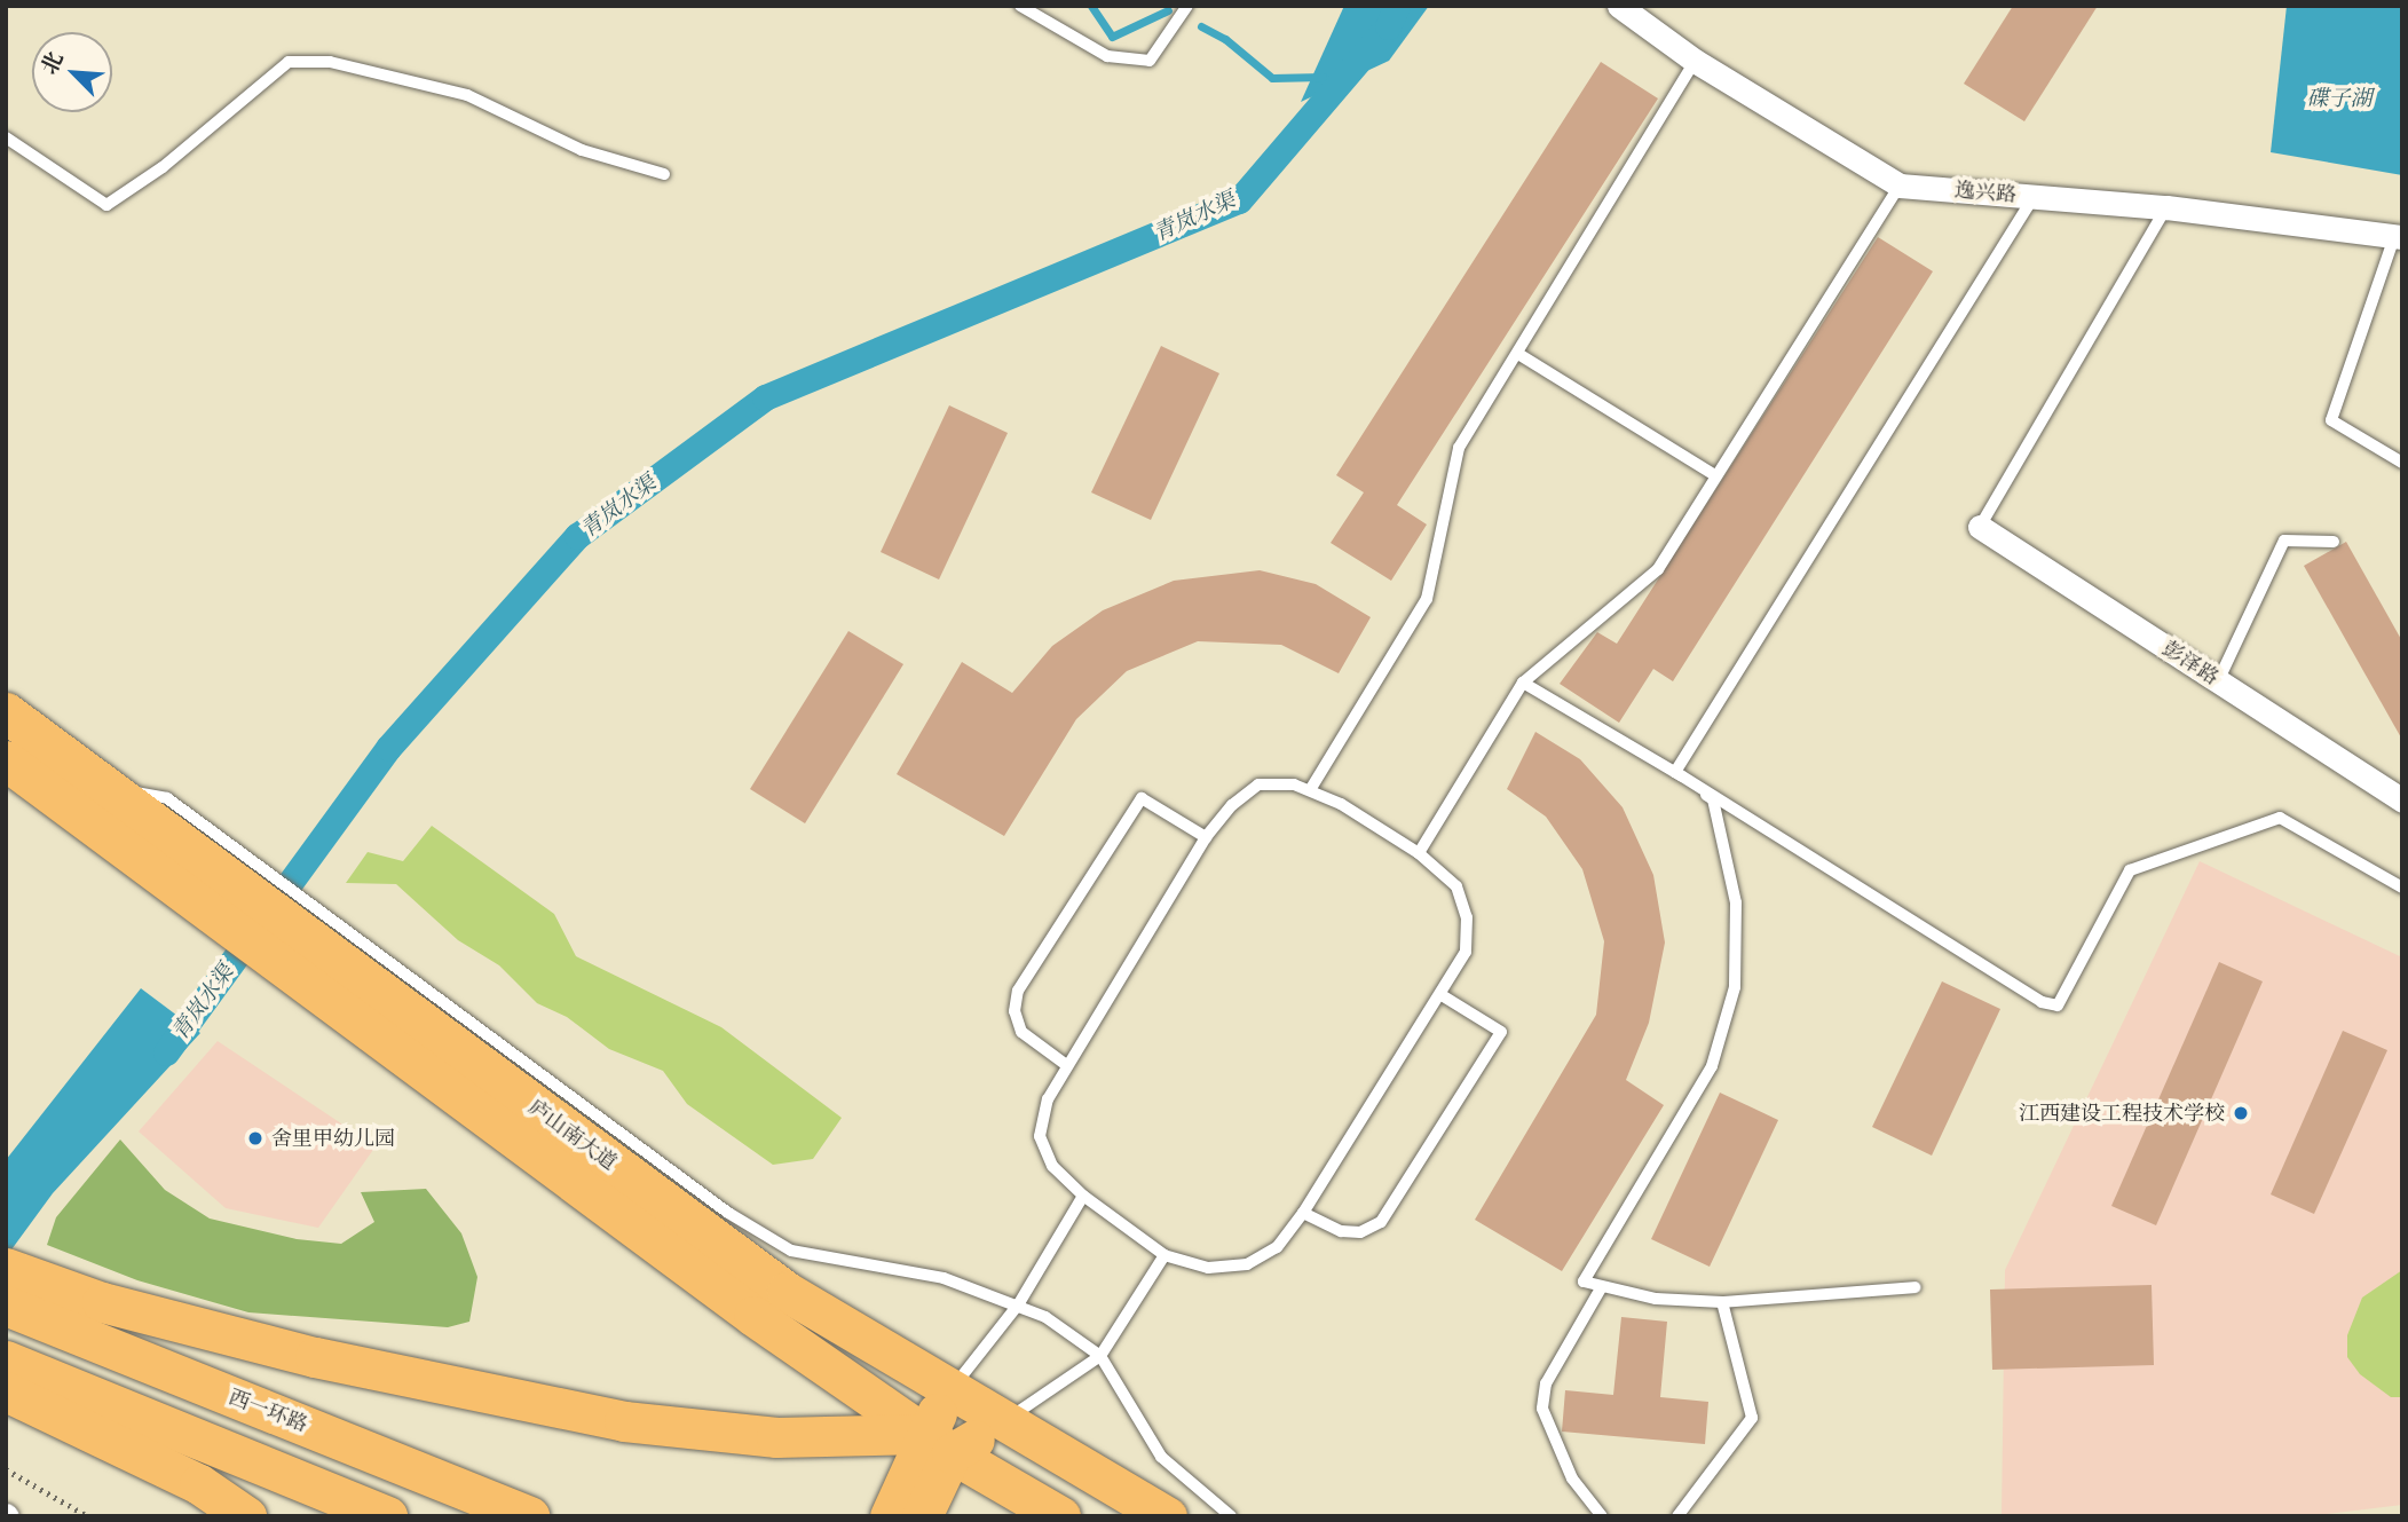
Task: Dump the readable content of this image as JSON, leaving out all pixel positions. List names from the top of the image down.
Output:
{
  "streets": {
    "highway": ["庐山南大道", "西一环路"],
    "street": ["逸兴路", "彭泽路"]
  },
  "water": ["碟子湖", "青岚水渠"],
  "places": ["江西建设工程技术学校", "舍里甲幼儿园"],
  "north": "top left"
}
